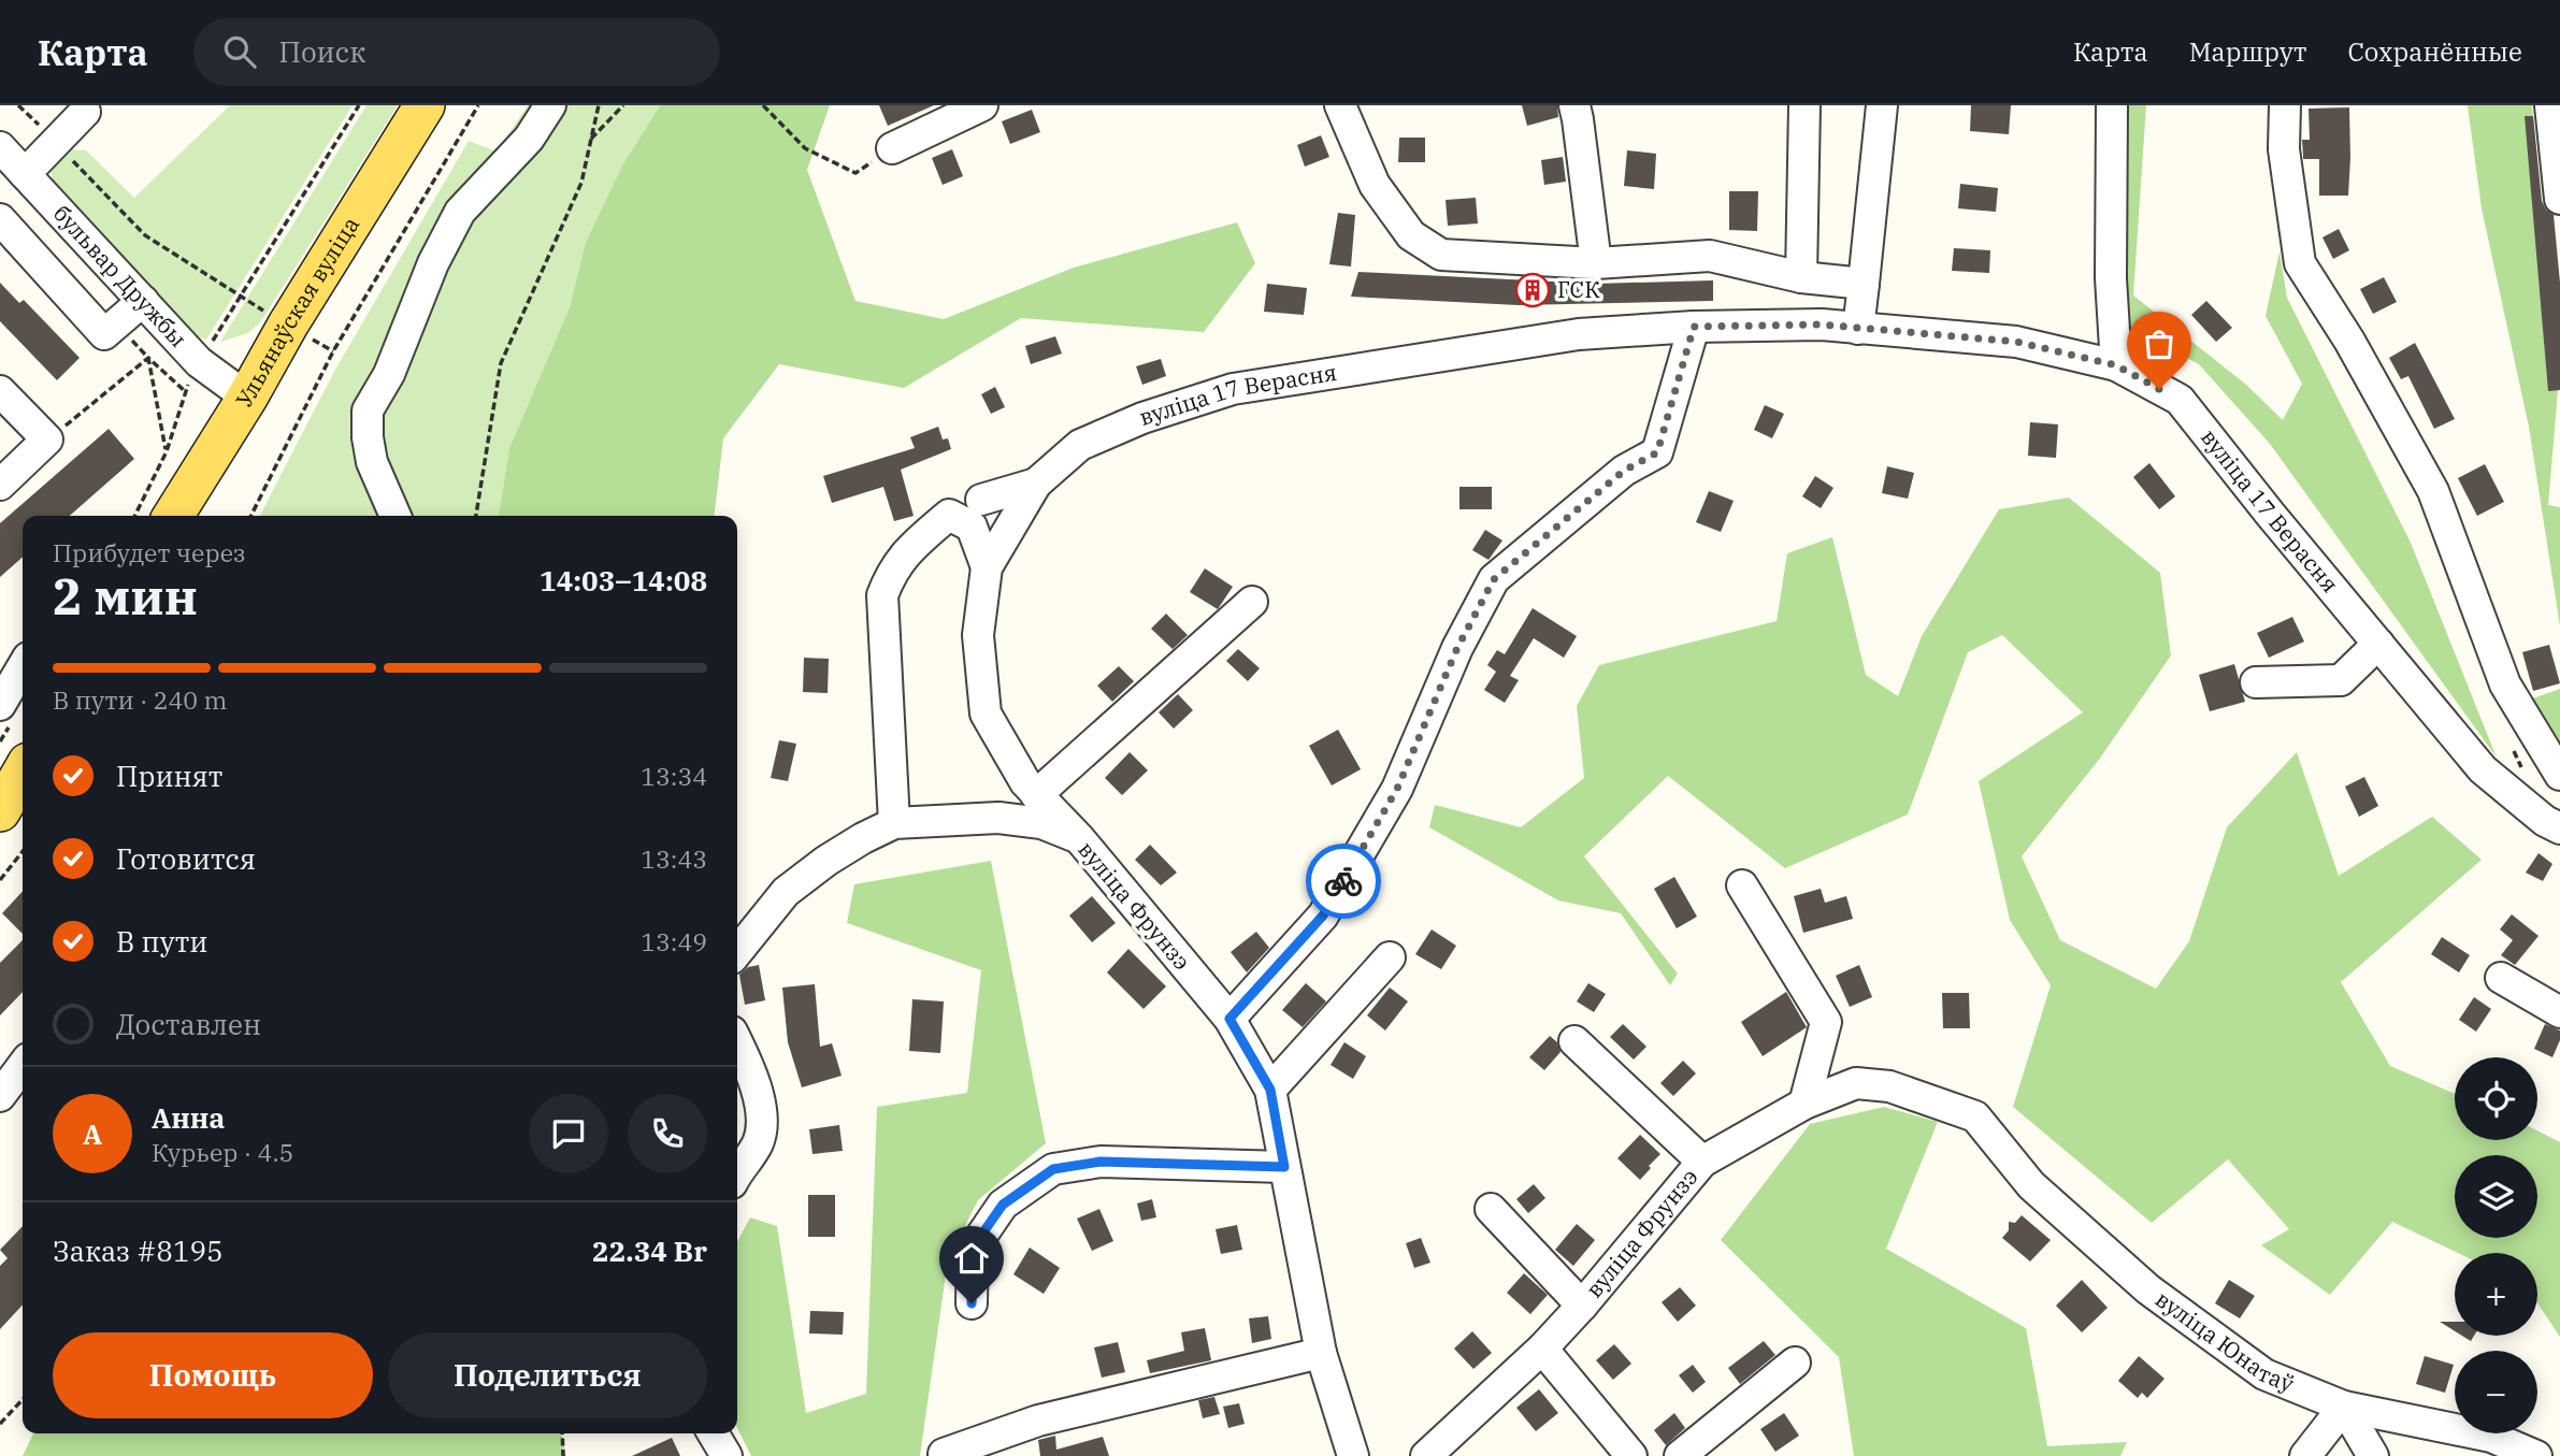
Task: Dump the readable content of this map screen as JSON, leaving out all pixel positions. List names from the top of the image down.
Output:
{
  "streets": {
    "main road": ["Ульянаўская вуліца"],
    "street": [
      "бульвар Дружбы",
      "вуліца 17 Верасня",
      "вуліца Фрунзэ",
      "вуліца Юнатаў"
    ]
  },
  "crossings": [
    ["бульвар Дружбы", "Ульянаўская вуліца"],
    ["вуліца 17 Верасня", "вуліца Фрунзэ"],
    ["вуліца Фрунзэ", "вуліца Юнатаў"]
  ],
  "places": {
    "building": ["ГСК"]
  },
  "page": {
    "header": "Карта",
    "search": "Поиск",
    "nav": ["Карта", "Маршрут", "Сохранённые"],
    "heading": ["2 мин", "Прибудет через", "14:03–14:08"],
    "panel": [
      "Анна",
      "Курьер · 4.5",
      "Заказ #8195",
      "22.34 Br"
    ],
    "bar": "В пути · 240 m",
    "list": [
      ["Принят", "13:34"],
      ["Готовится", "13:43"],
      ["В пути", "13:49"],
      "Доставлен"
    ],
    "map_buttons": ["+", "−"],
    "round": "А",
    "buttons": ["Помощь", "Поделиться"]
  }
}
